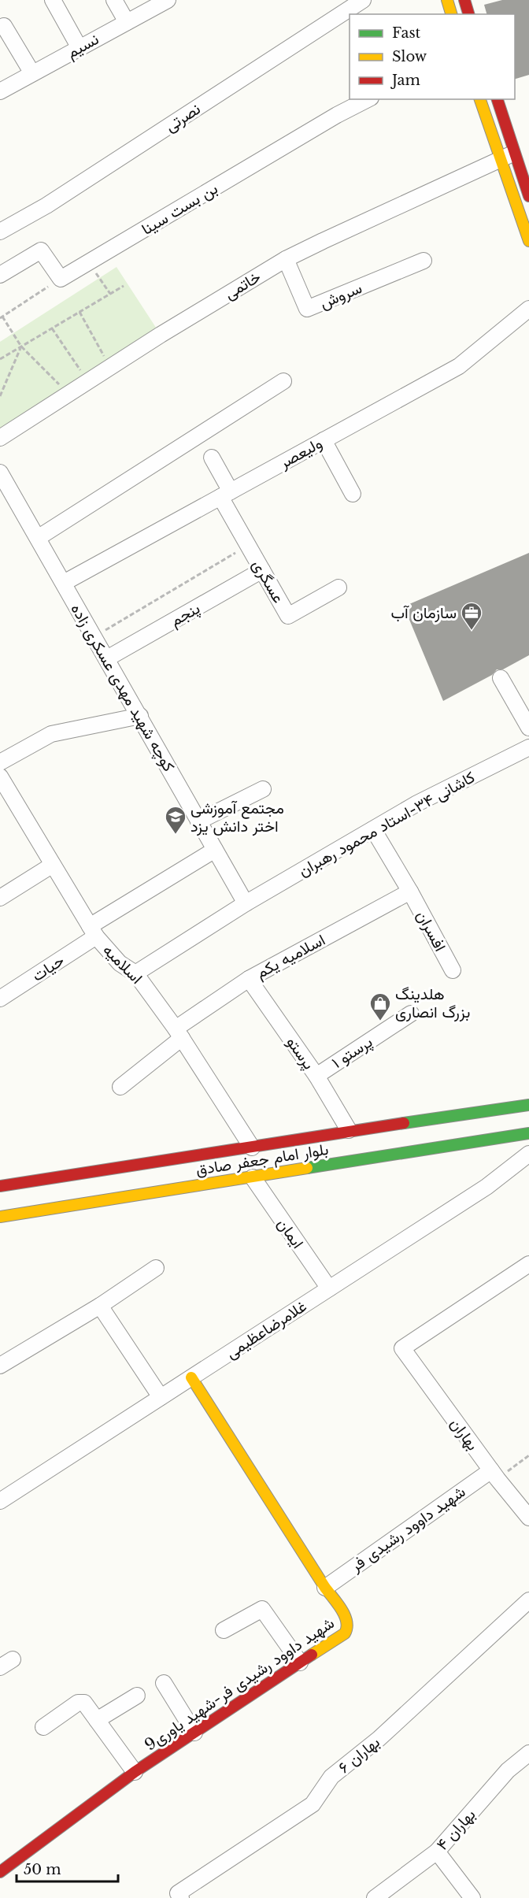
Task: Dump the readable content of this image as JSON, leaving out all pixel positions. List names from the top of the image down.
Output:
{
  "streets": {
    "main road": ["بلوار امام جعفر صادق", "شهید داوود رشیدی فر-شهید یاوری9"],
    "street": [
      "نسیم",
      "نصرتی",
      "بن بست سینا",
      "خاتمی",
      "سروش",
      "ولیعصر",
      "عسگری",
      "پنجم",
      "کوچه شهید مهدی عسکری زاده",
      "کاشانی ۳۴-استاد محمود رهبران",
      "افسران",
      "اسلامیه یکم",
      "اسلامیه",
      "حیات",
      "پرستو ۱",
      "پرستو",
      "ایمان",
      "غلامرضاعظیمی",
      "بهاران",
      "شهید داوود رشیدی فر",
      "بهاران ۶",
      "بهاران ۴"
    ]
  },
  "crossings": [
    ["خاتمی", "سروش"],
    ["ولیعصر", "عسگری"],
    ["ولیعصر", "کوچه شهید مهدی عسکری زاده"],
    ["عسگری", "پنجم"],
    ["پنجم", "کوچه شهید مهدی عسکری زاده"],
    ["کوچه شهید مهدی عسکری زاده", "کاشانی ۳۴-استاد محمود رهبران"],
    ["کوچه شهید مهدی عسکری زاده", "حیات"],
    ["کاشانی ۳۴-استاد محمود رهبران", "افسران"],
    ["کاشانی ۳۴-استاد محمود رهبران", "اسلامیه"],
    ["افسران", "اسلامیه یکم"],
    ["اسلامیه یکم", "اسلامیه"],
    ["اسلامیه یکم", "پرستو"],
    ["اسلامیه", "حیات"],
    ["اسلامیه", "بلوار امام جعفر صادق"],
    ["پرستو ۱", "پرستو"],
    ["پرستو", "بلوار امام جعفر صادق"],
    ["بلوار امام جعفر صادق", "ایمان"],
    ["ایمان", "غلامرضاعظیمی"],
    ["غلامرضاعظیمی", "شهید داوود رشیدی فر-شهید یاوری9"],
    ["بهاران", "شهید داوود رشیدی فر"],
    ["شهید داوود رشیدی فر", "شهید داوود رشیدی فر-شهید یاوری9"]
  ],
  "places": {
    "office": ["سازمان آب"],
    "school or university": ["مجتمع آموزشی اختر دانش یزد"],
    "shop": ["هلدینگ بزرگ انصاری"]
  },
  "legend": ["Fast", "Slow", "Jam"],
  "scale_bar": "50 m"
}
